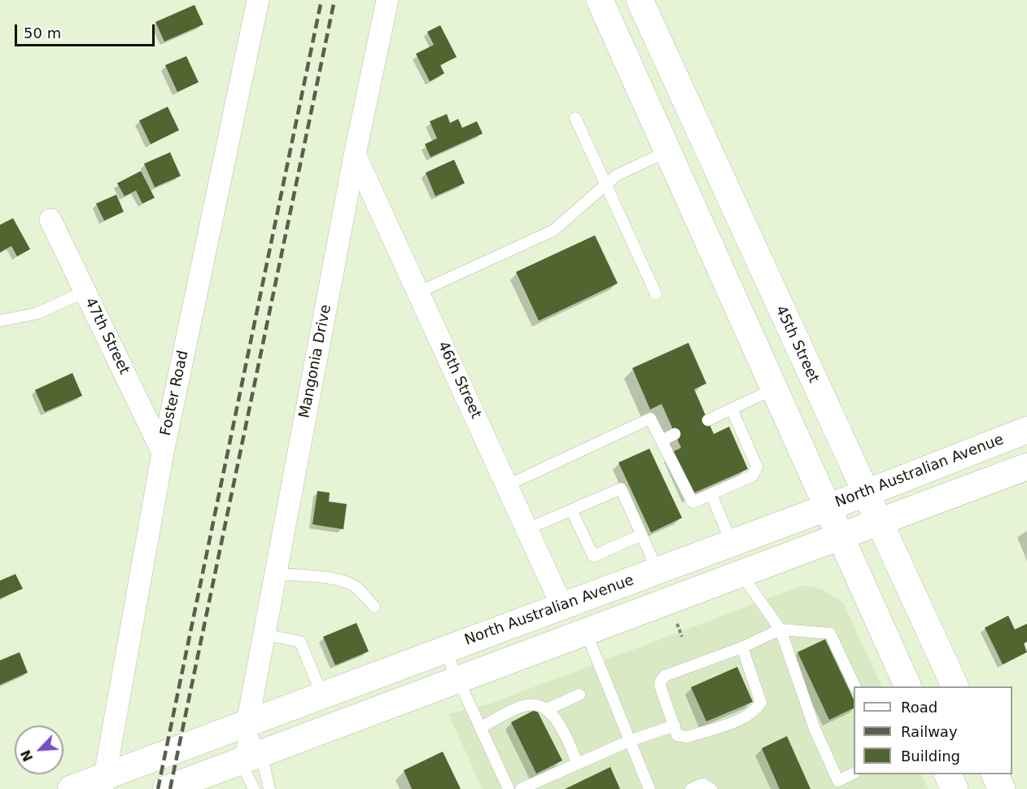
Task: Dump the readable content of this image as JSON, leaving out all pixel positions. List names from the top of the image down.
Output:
{
  "streets": {
    "main road": ["45th Street", "North Australian Avenue"],
    "street": [
      "47th Street",
      "Mangonia Drive",
      "46th Street",
      "Foster Road"
    ]
  },
  "crossings": [
    ["47th Street", "Foster Road"],
    ["45th Street", "North Australian Avenue"],
    ["Mangonia Drive", "46th Street"],
    ["Mangonia Drive", "North Australian Avenue"],
    ["46th Street", "North Australian Avenue"],
    ["Foster Road", "North Australian Avenue"]
  ],
  "legend": ["Road", "Railway", "Building"],
  "scale_bar": "50 m",
  "north": "bottom left"
}
